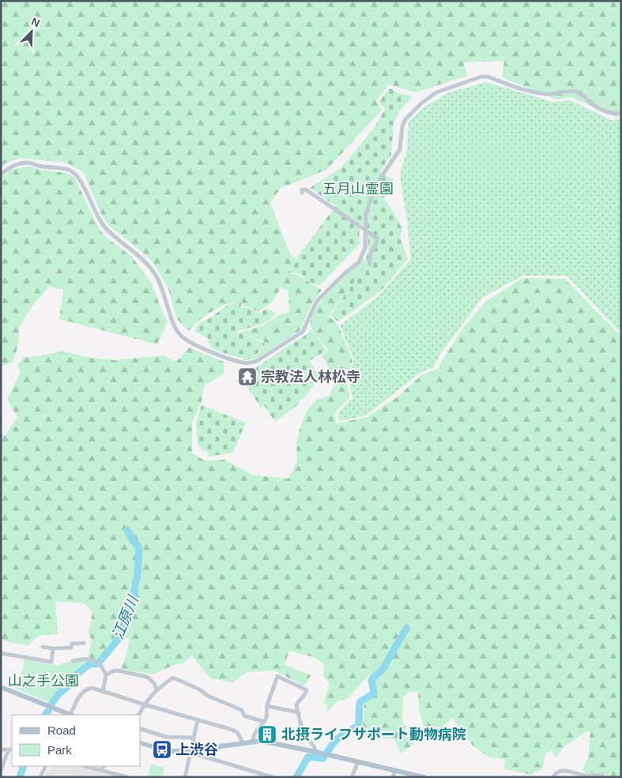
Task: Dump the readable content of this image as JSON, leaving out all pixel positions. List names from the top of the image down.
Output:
{
  "water": ["江原川"],
  "parks": ["五月山霊園", "山之手公園"],
  "places": {
    "temple": ["宗教法人林松寺"],
    "building": ["北摂ライフサポート動物病院"],
    "bus stop": ["上渋谷"]
  },
  "legend": ["Road", "Park"],
  "north": "top right"
}
